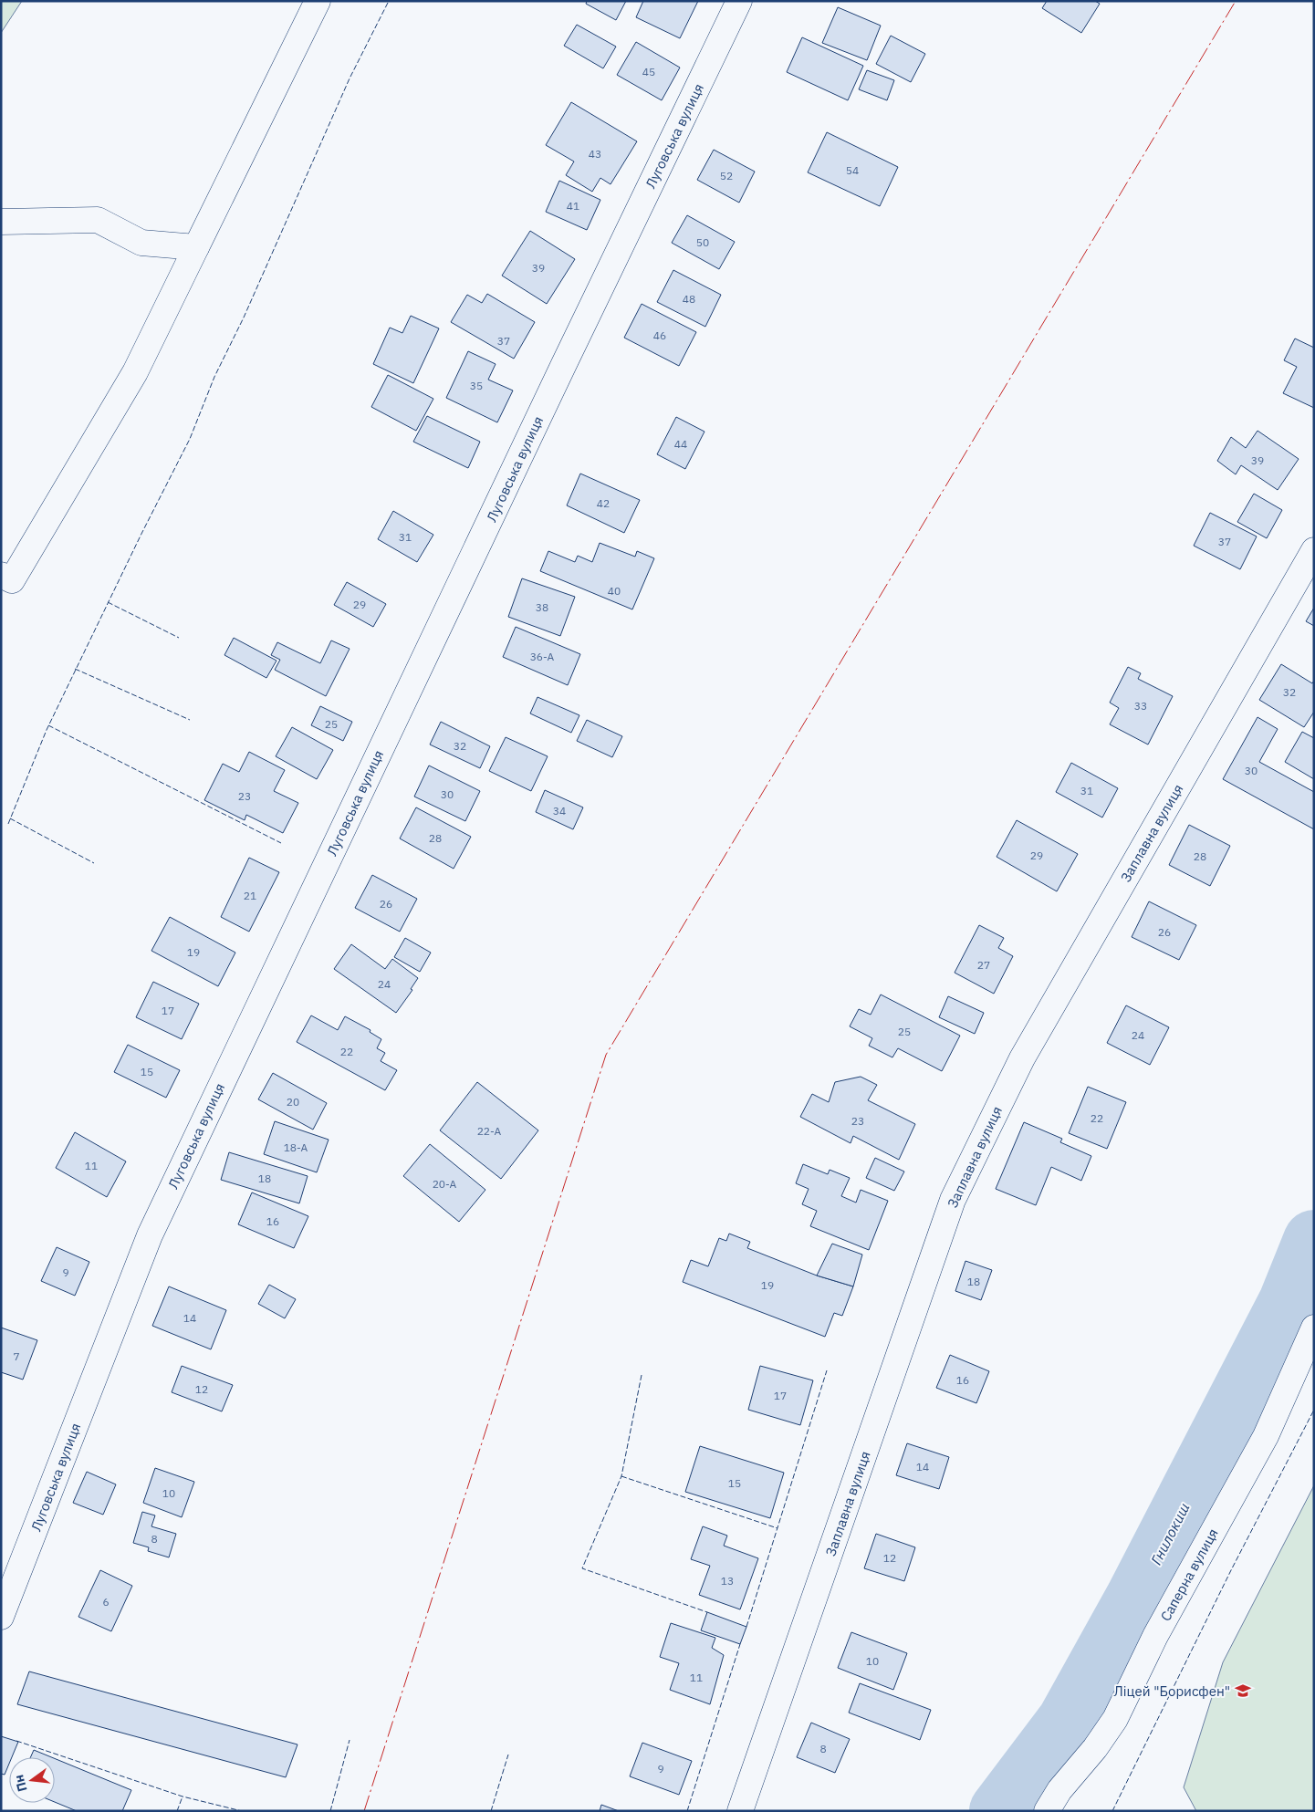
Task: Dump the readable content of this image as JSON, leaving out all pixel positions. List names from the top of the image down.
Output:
{
  "streets": {
    "street": ["Луговська вулиця", "Заплавна вулиця", "Саперна вулиця"]
  },
  "water": ["Гнилокиш"],
  "places": {
    "school or university": ["Ліцей \"Борисфен\""]
  },
  "house_numbers": [
    "45",
    "43",
    "54",
    "52",
    "41",
    "50",
    "39",
    "48",
    "46",
    "37",
    "35",
    "44",
    "39",
    "42",
    "31",
    "37",
    "40",
    "29",
    "38",
    "36-А",
    "32",
    "33",
    "25",
    "32",
    "30",
    "31",
    "30",
    "23",
    "34",
    "28",
    "29",
    "28",
    "21",
    "26",
    "26",
    "19",
    "27",
    "24",
    "17",
    "25",
    "24",
    "22",
    "15",
    "20",
    "22",
    "23",
    "22-А",
    "18-А",
    "11",
    "18",
    "20-А",
    "16",
    "9",
    "18",
    "19",
    "14",
    "7",
    "16",
    "12",
    "17",
    "14",
    "15",
    "10",
    "8",
    "12",
    "13",
    "6",
    "10",
    "11",
    "8",
    "9"
  ],
  "north": "left"
}
